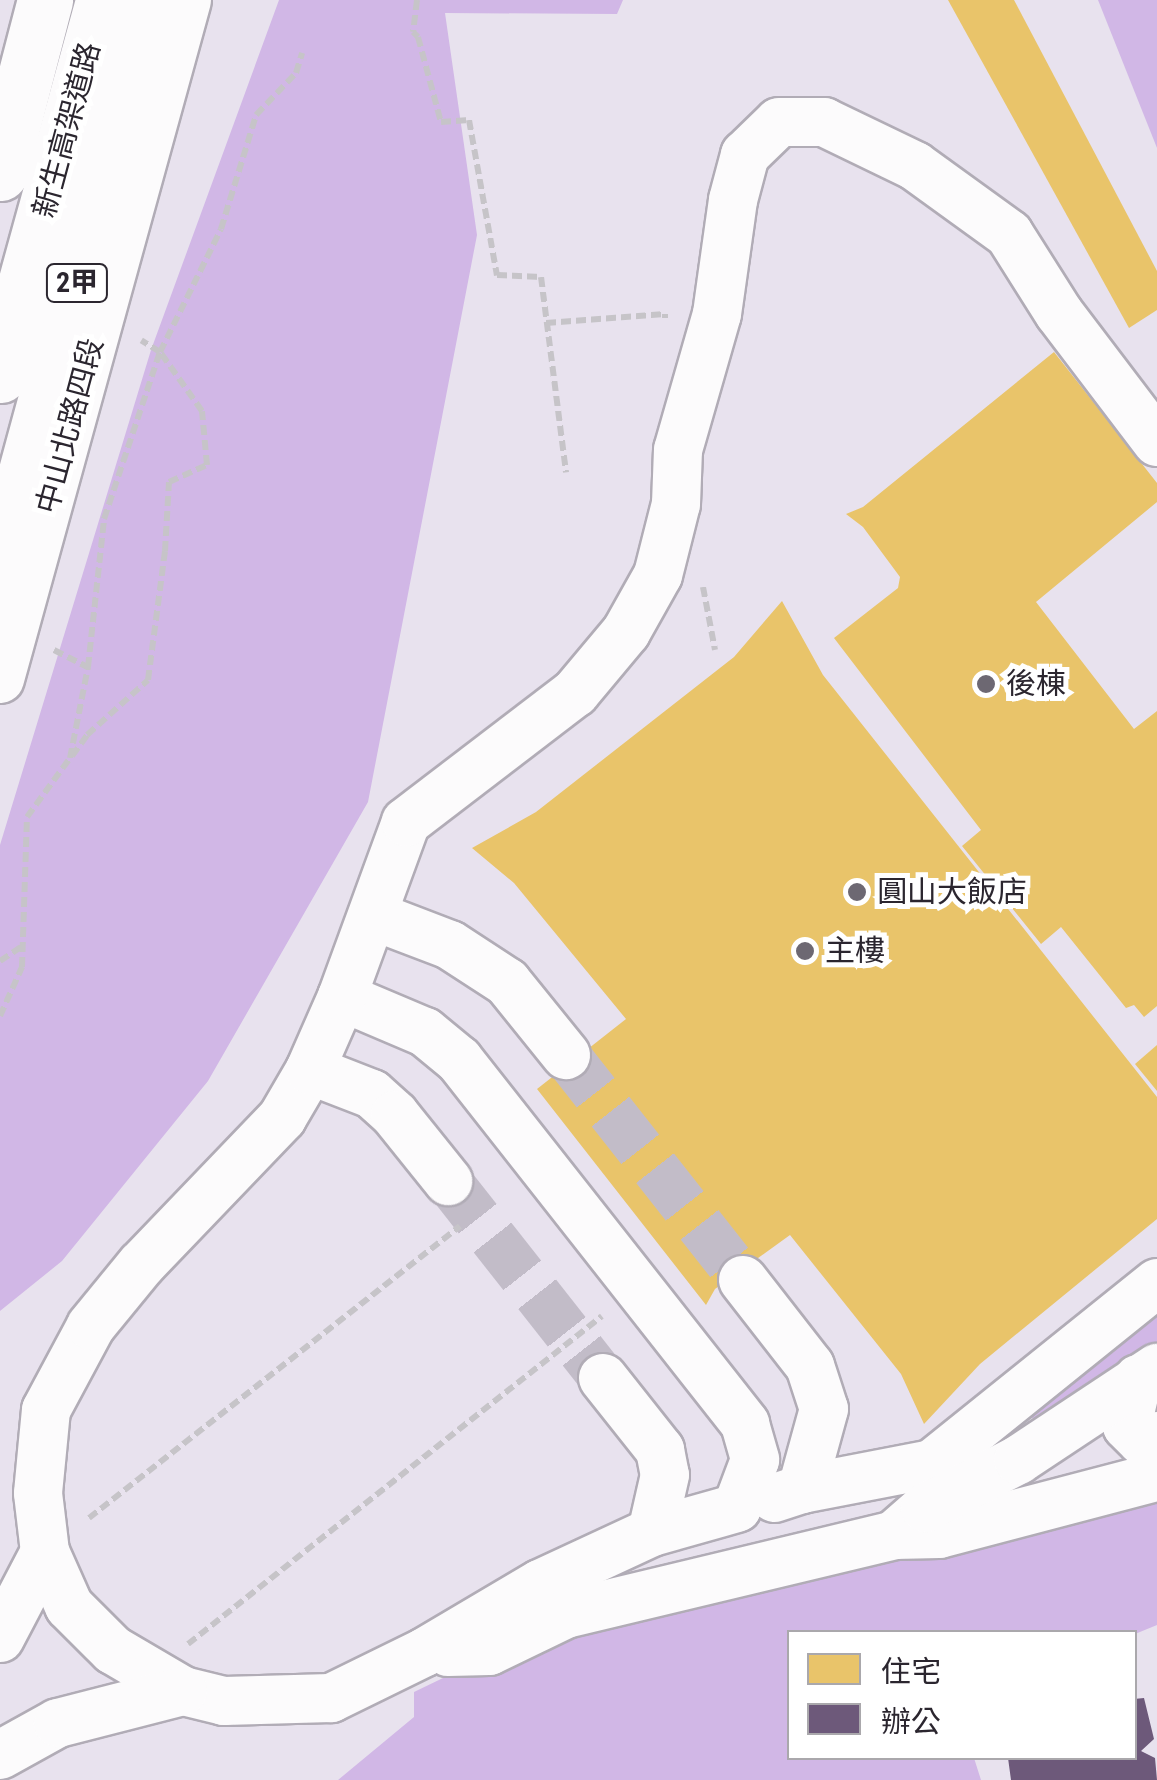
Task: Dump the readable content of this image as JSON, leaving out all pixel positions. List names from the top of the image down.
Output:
{
  "streets": {
    "main road": ["新生高架道路", "2甲", "中山北路四段"]
  },
  "places": ["後棟", "圓山大飯店", "主樓"],
  "legend": ["住宅", "辦公"]
}
